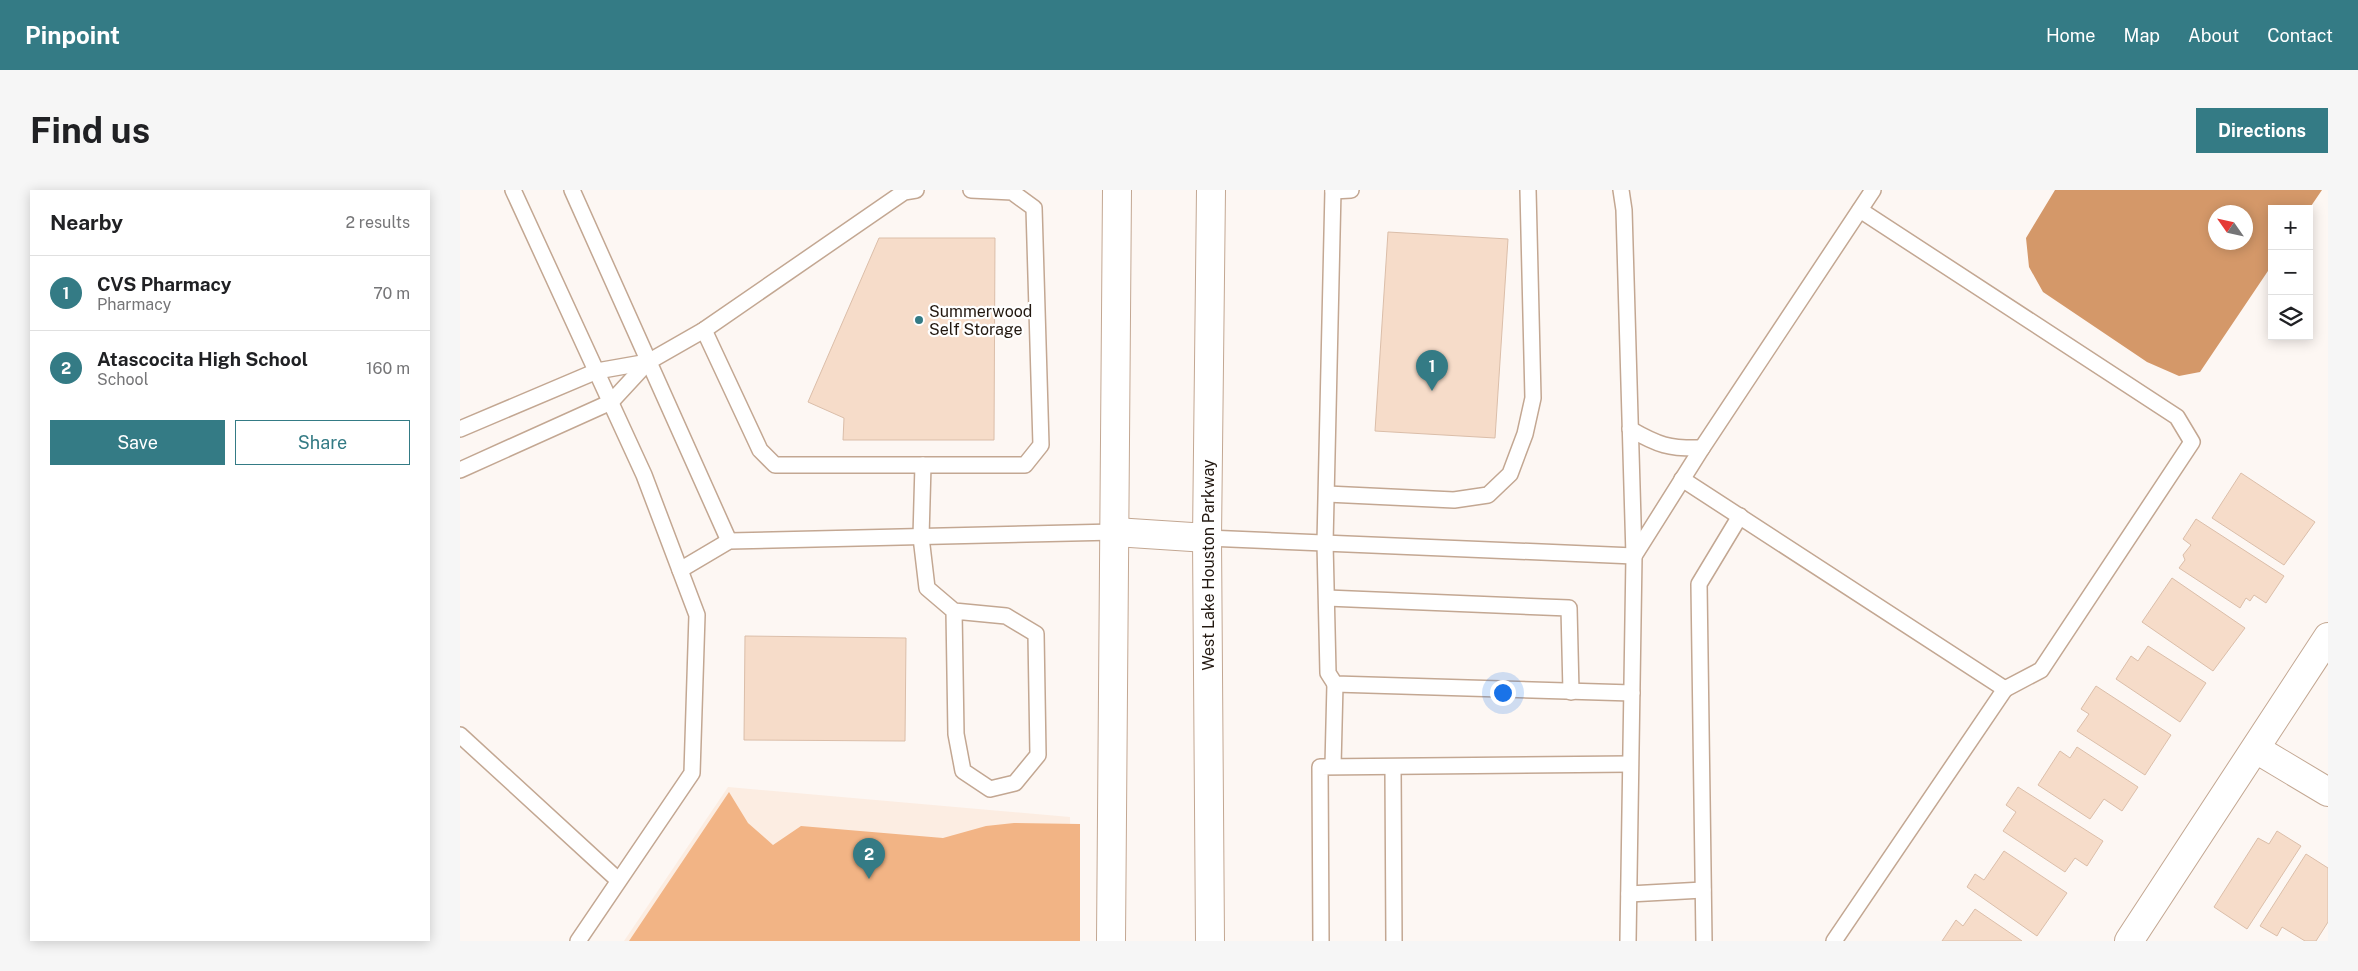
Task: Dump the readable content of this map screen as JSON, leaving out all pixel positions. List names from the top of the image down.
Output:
{
  "streets": {
    "main road": ["West Lake Houston Parkway"]
  },
  "places": ["Summerwood Self Storage"],
  "north": "top left",
  "page": {
    "header": "Pinpoint",
    "nav": [
      "Home",
      "Map",
      "About",
      "Contact"
    ],
    "buttons": [
      "Directions",
      ["Save", "Share"]
    ],
    "title": "Find us",
    "heading": ["Nearby", "2 results"],
    "map_buttons": ["+", "−"],
    "list": [
      {
        "mark": "1",
        "name": "CVS Pharmacy",
        "note": "Pharmacy",
        "value": "70 m"
      },
      {
        "mark": "2",
        "name": "Atascocita High School",
        "note": "School",
        "value": "160 m"
      }
    ],
    "pins": ["1", "2"]
  }
}
